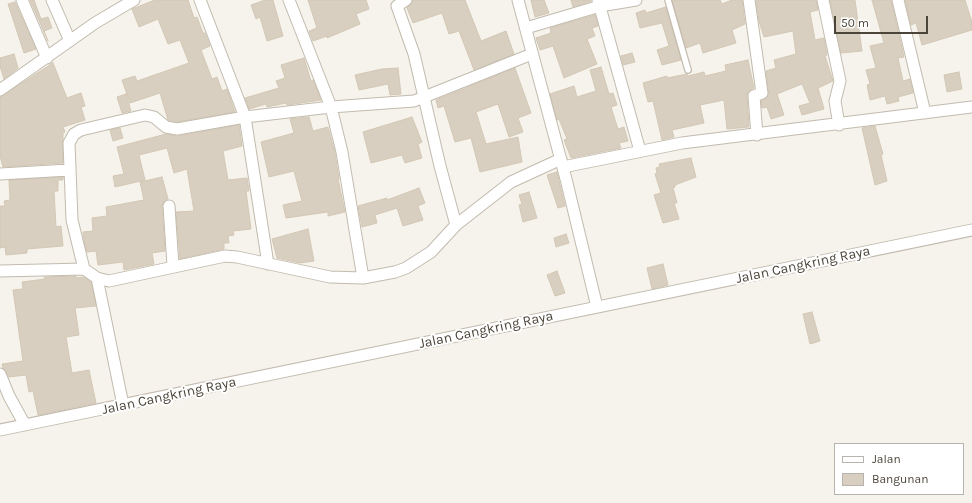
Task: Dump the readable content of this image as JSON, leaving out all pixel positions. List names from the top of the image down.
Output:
{
  "streets": {
    "street": ["Jalan Cangkring Raya"]
  },
  "legend": ["Jalan", "Bangunan"],
  "scale_bar": "50 m"
}
